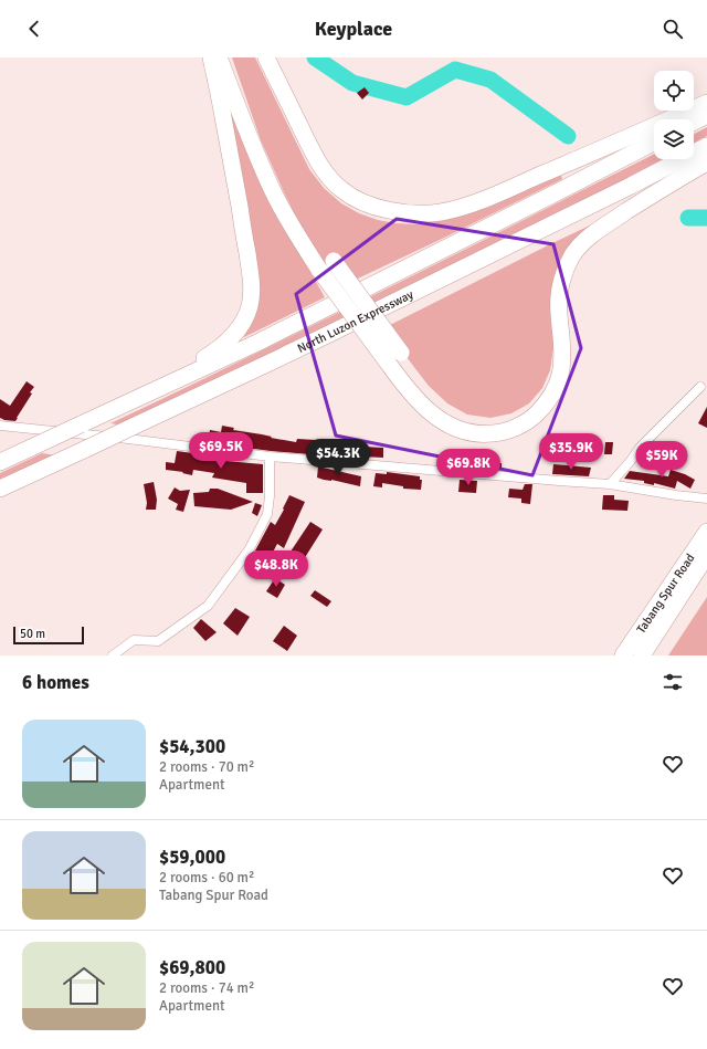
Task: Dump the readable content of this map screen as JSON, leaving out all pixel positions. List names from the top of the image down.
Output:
{
  "streets": {
    "highway": ["North Luzon Expressway", "Tabang Spur Road"]
  },
  "scale_bar": "50 m",
  "page": {
    "header": "Keyplace",
    "price": [
      "$69.5K",
      "$35.9K",
      "$54.3K",
      "$59K",
      "$69.8K",
      "$48.8K"
    ],
    "scale": "50 m",
    "heading": "6 homes",
    "list": [
      {
        "name": "$54,300",
        "note": "2 rooms · 70 m² · Apartment"
      },
      {
        "name": "$59,000",
        "note": "2 rooms · 60 m² · Tabang Spur Road"
      },
      {
        "name": "$69,800",
        "note": "2 rooms · 74 m² · Apartment"
      }
    ]
  }
}
